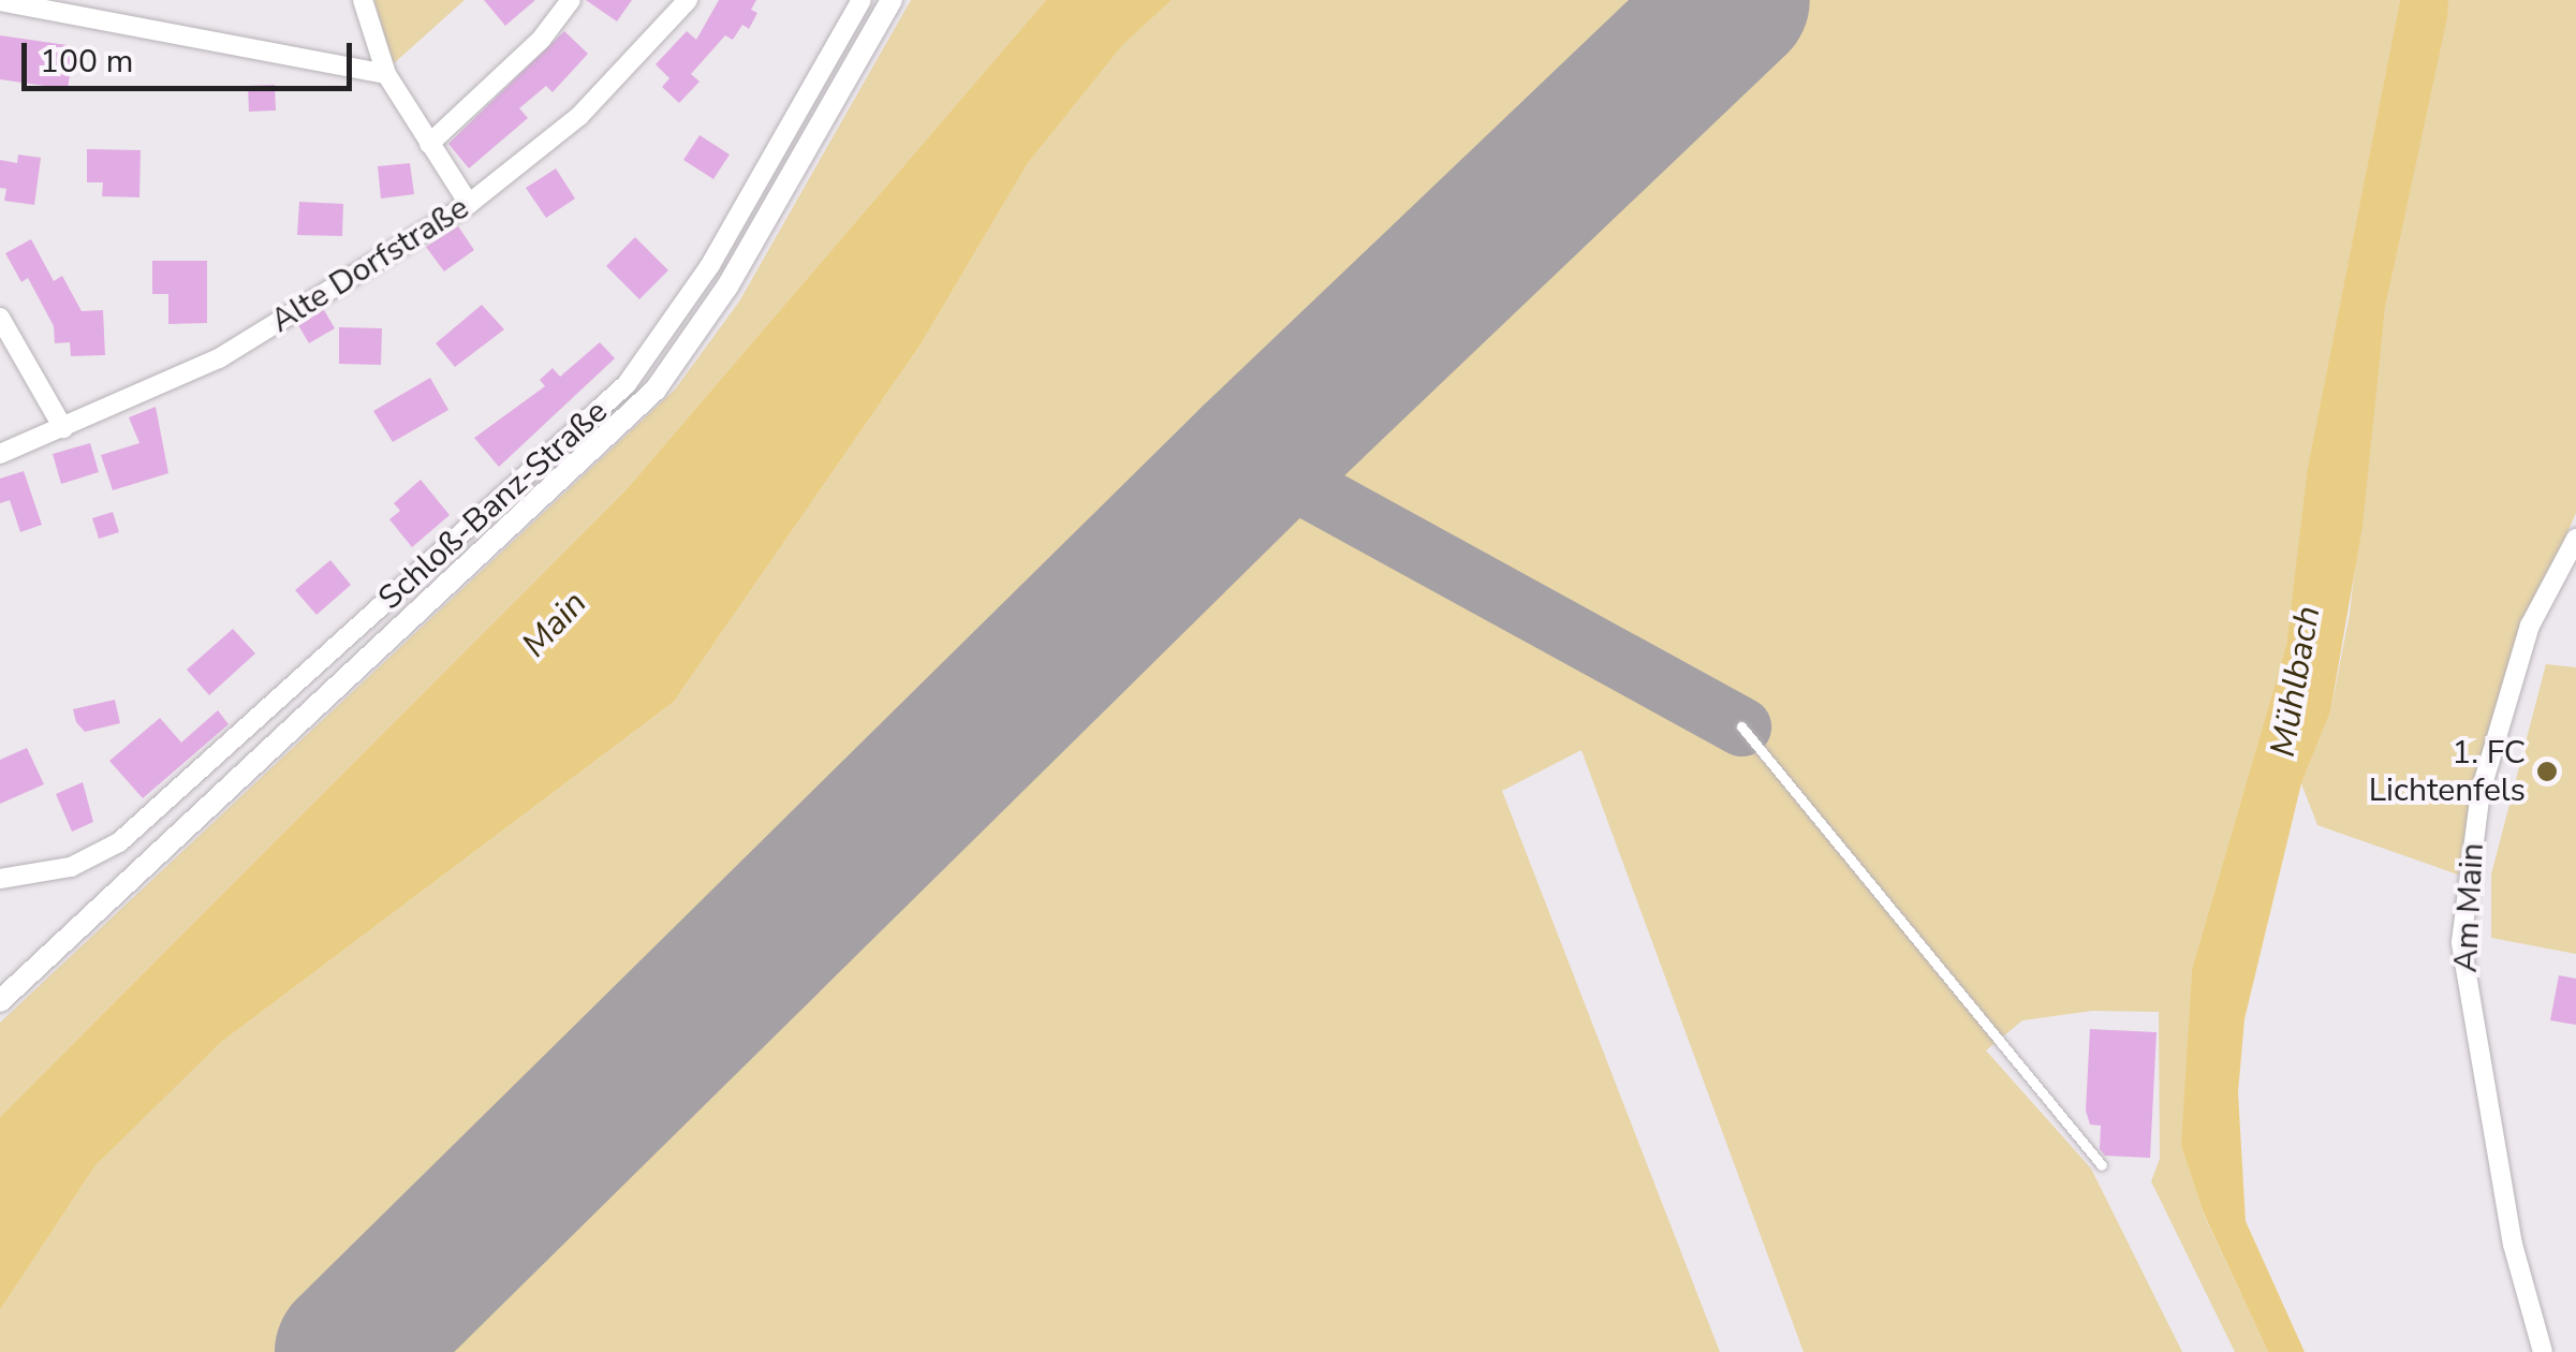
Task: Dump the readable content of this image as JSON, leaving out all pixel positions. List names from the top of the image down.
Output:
{
  "streets": {
    "street": ["Alte Dorfstraße", "Schloß-Banz-Straße", "Am Main"]
  },
  "water": ["Main", "Mühlbach"],
  "places": ["1. FC Lichtenfels"],
  "scale_bar": "100 m"
}
